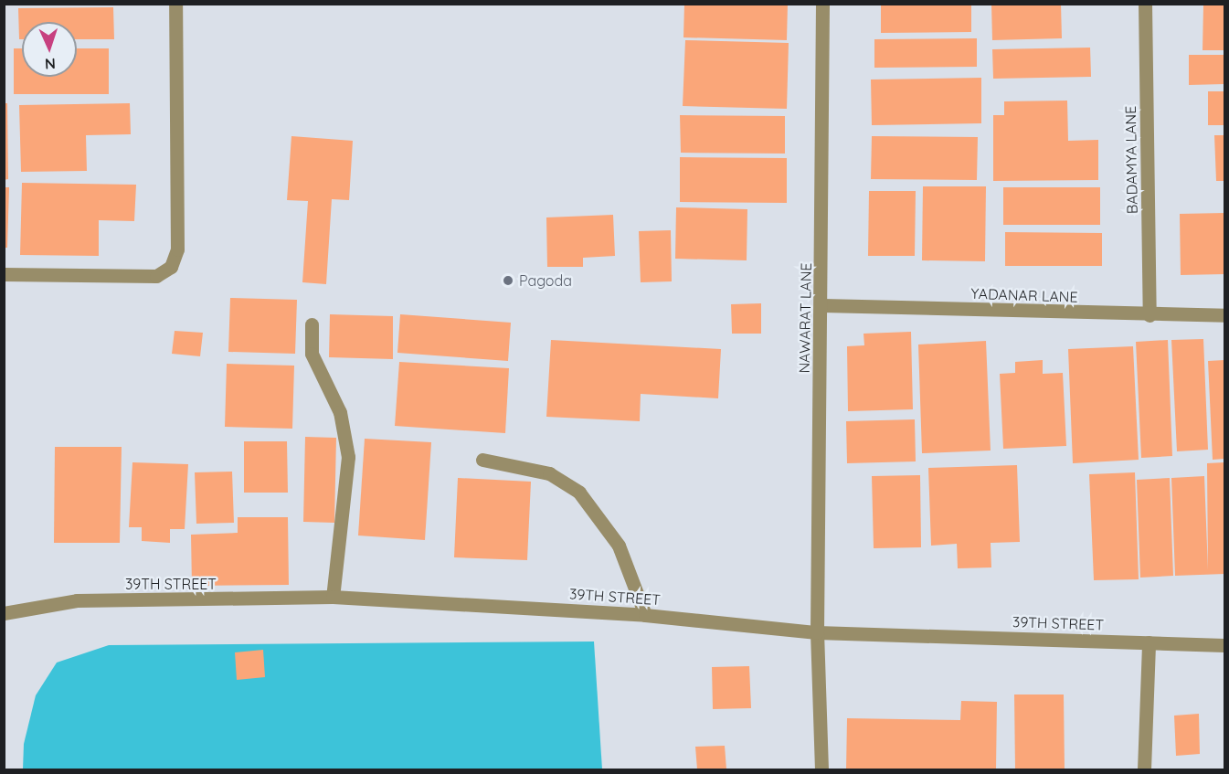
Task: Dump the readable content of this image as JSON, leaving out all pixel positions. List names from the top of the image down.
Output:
{
  "streets": {
    "street": [
      "BADAMYA LANE",
      "YADANAR LANE",
      "NAWARAT LANE",
      "39TH STREET"
    ]
  },
  "crossings": [
    ["BADAMYA LANE", "YADANAR LANE"],
    ["YADANAR LANE", "NAWARAT LANE"],
    ["NAWARAT LANE", "39TH STREET"]
  ],
  "places": ["Pagoda"],
  "north": "bottom"
}
